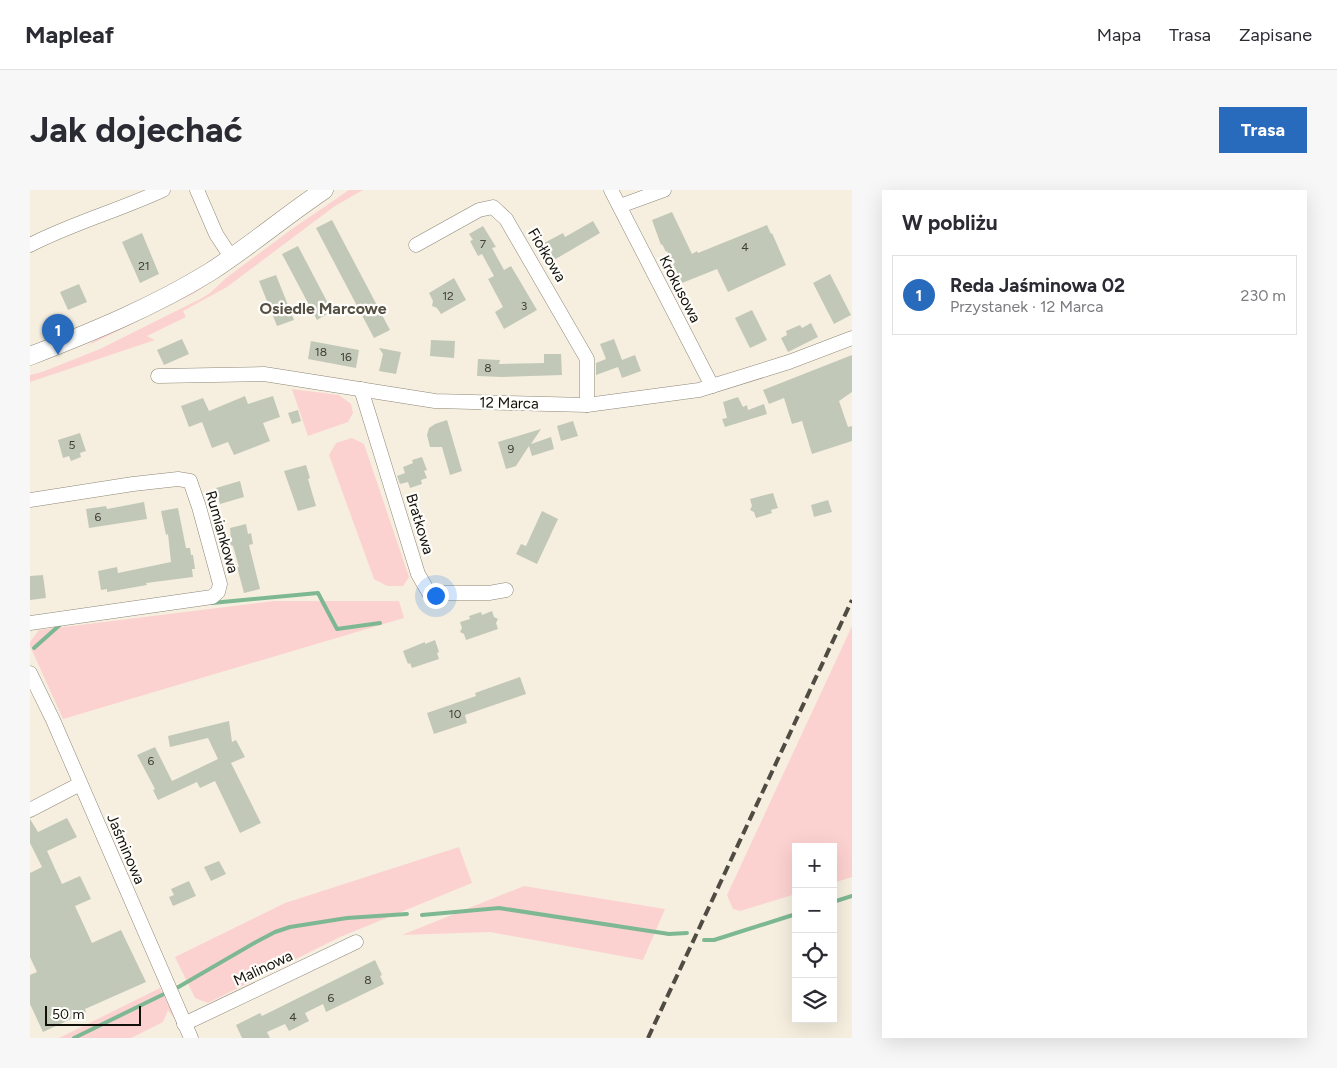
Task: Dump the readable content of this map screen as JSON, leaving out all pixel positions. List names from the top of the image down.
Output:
{
  "streets": {
    "street": [
      "Fiołkowa",
      "Krokusowa",
      "12 Marca",
      "Bratkowa",
      "Rumiankowa",
      "Jaśminowa",
      "Malinowa"
    ]
  },
  "crossings": [
    ["Fiołkowa", "12 Marca"],
    ["Krokusowa", "12 Marca"],
    ["12 Marca", "Bratkowa"],
    ["Jaśminowa", "Malinowa"]
  ],
  "districts": ["Osiedle Marcowe"],
  "house_numbers": [
    "7",
    "4",
    "21",
    "12",
    "3",
    "18",
    "16",
    "8",
    "5",
    "9",
    "6",
    "10",
    "6",
    "8",
    "6",
    "4"
  ],
  "scale_bar": "50 m",
  "page": {
    "header": "Mapleaf",
    "nav": ["Mapa", "Trasa", "Zapisane"],
    "buttons": "Trasa",
    "title": "Jak dojechać",
    "heading": "W pobliżu",
    "list": [
      {
        "mark": "1",
        "name": "Reda Jaśminowa 02",
        "note": "Przystanek · 12 Marca",
        "value": "230 m"
      }
    ],
    "pins": "1",
    "map_buttons": ["+", "−"],
    "scale": "50 m"
  }
}
